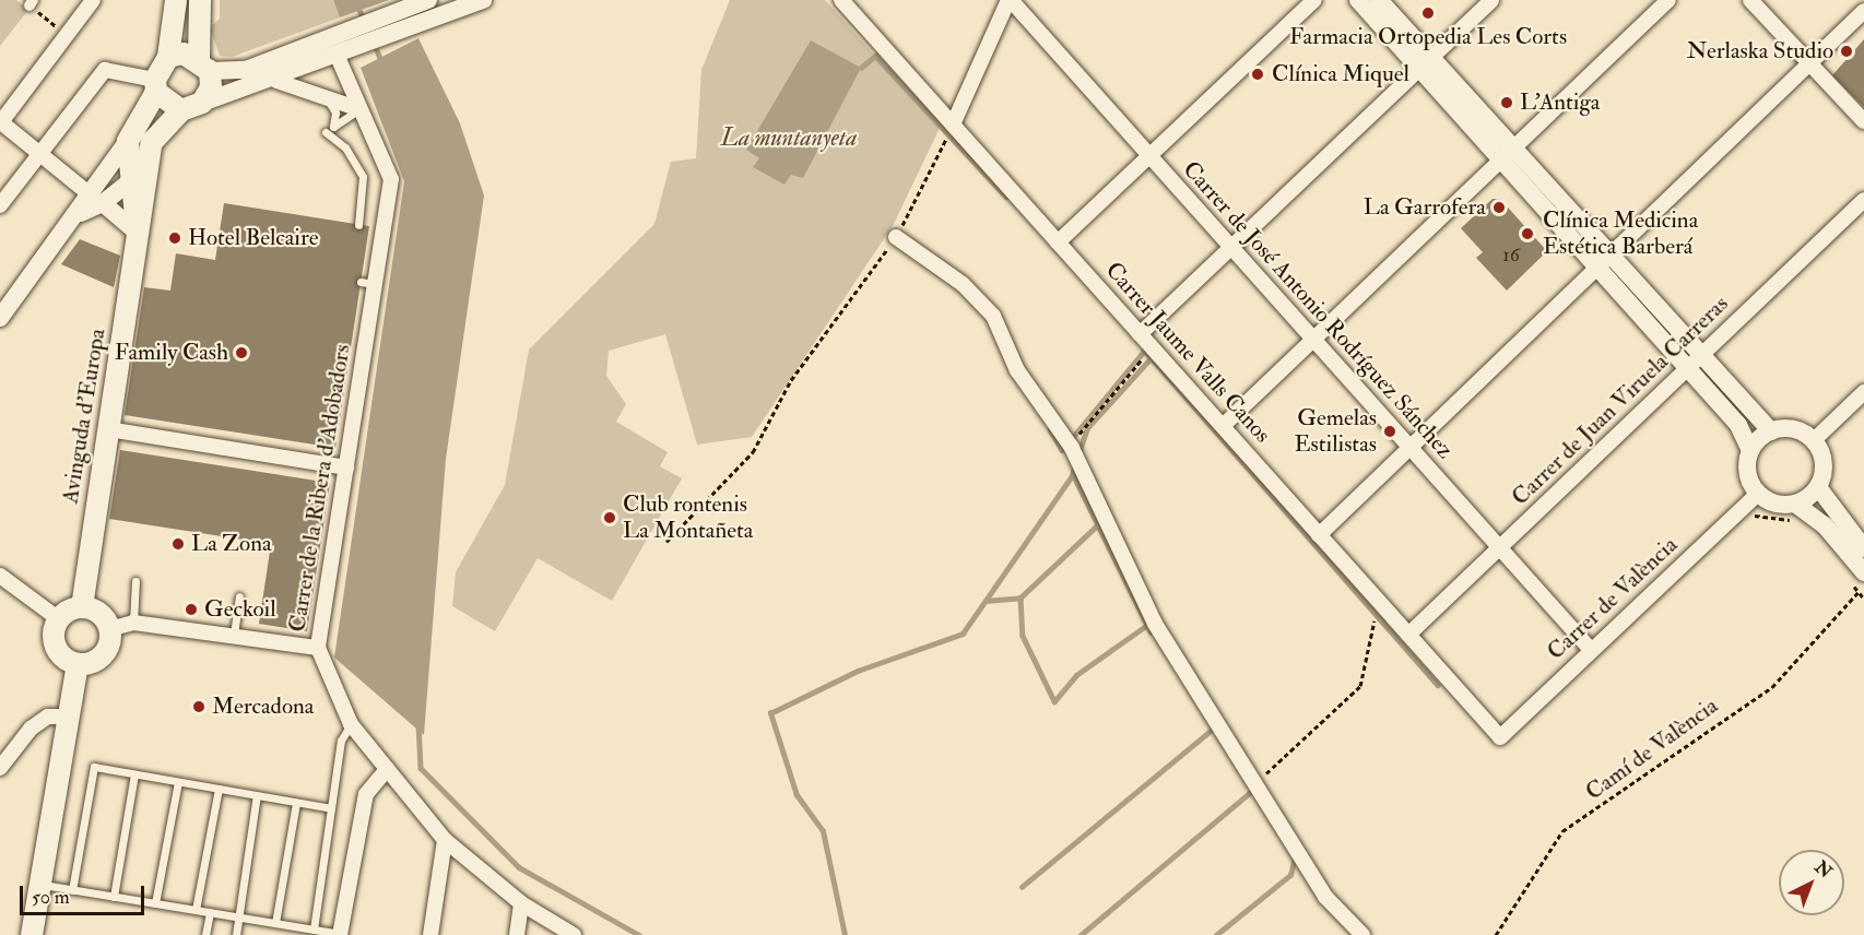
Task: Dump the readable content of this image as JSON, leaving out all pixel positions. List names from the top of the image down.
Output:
{
  "streets": {
    "main road": ["Avinguda d'Europa"],
    "street": [
      "Carrer de José Antonio Rodríguez Sánchez",
      "Carrer Jaume Valls Canos",
      "Carrer de Juan Viruela Carreras",
      "Carrer de la Ribera d'Adobadors",
      "Carrer de València"
    ],
    "path": ["Camí de València"]
  },
  "crossings": [
    ["Carrer de José Antonio Rodríguez Sánchez", "Carrer de Juan Viruela Carreras"],
    ["Carrer de José Antonio Rodríguez Sánchez", "Carrer de València"],
    ["Carrer Jaume Valls Canos", "Carrer de Juan Viruela Carreras"],
    ["Carrer Jaume Valls Canos", "Carrer de València"]
  ],
  "water": ["La muntanyeta"],
  "places": [
    "Farmacia Ortopedia Les Corts",
    "Nerlaska Studio",
    "Clínica Miquel",
    "L'Antiga",
    "La Garrofera",
    "Clínica Medicina Estética Barberá",
    "Hotel Belcaire",
    "Family Cash",
    "Gemelas Estilistas",
    "Club rontenis La Montañeta",
    "La Zona",
    "Geckoil",
    "Mercadona"
  ],
  "house_numbers": ["16"],
  "scale_bar": "50 m",
  "north": "top right"
}
